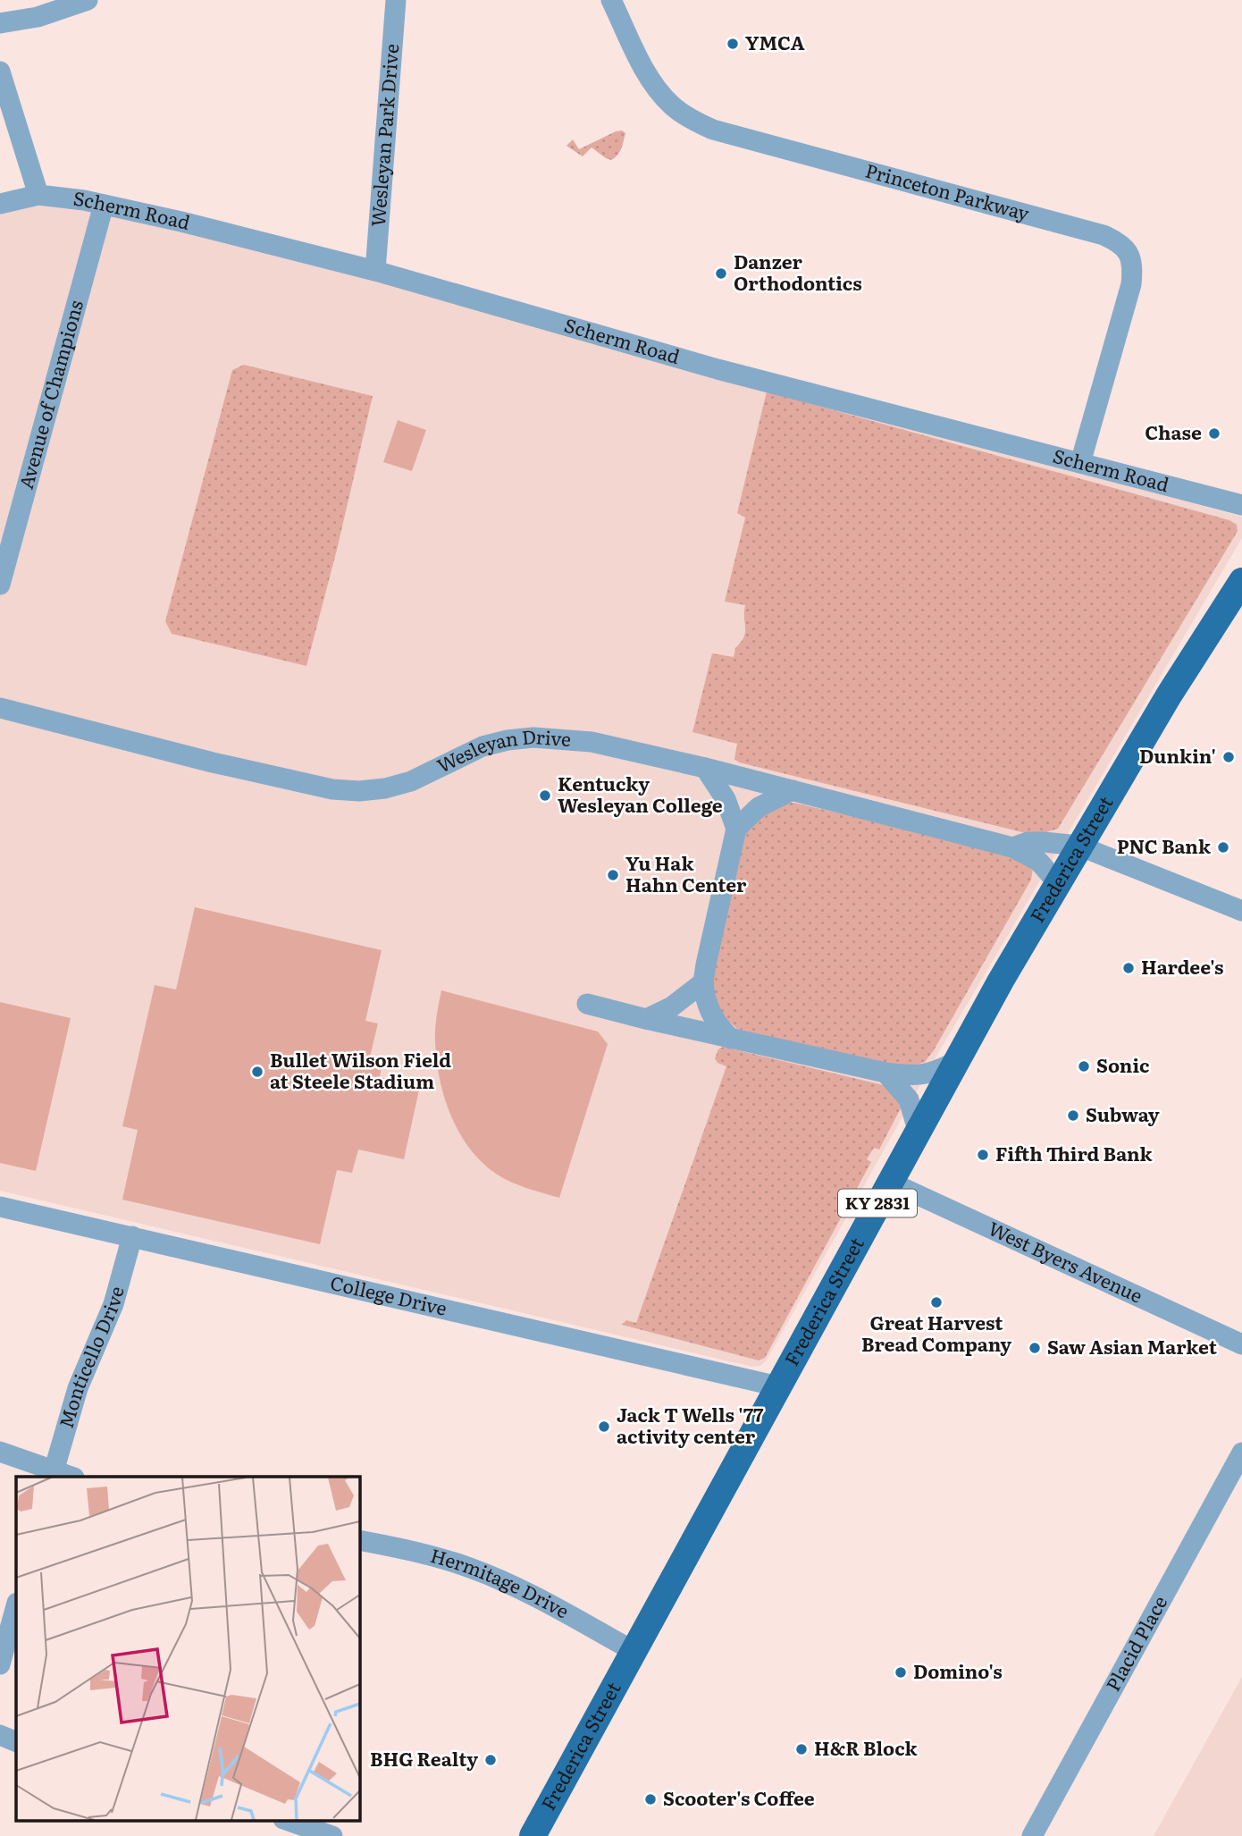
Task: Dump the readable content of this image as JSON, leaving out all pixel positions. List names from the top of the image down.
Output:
{
  "streets": {
    "main road": ["Frederica Street", "KY 2831"],
    "street": [
      "Wesleyan Park Drive",
      "Princeton Parkway",
      "Scherm Road",
      "Avenue of Champions",
      "Wesleyan Drive",
      "West Byers Avenue",
      "College Drive",
      "Monticello Drive",
      "Hermitage Drive",
      "Placid Place"
    ]
  },
  "crossings": [
    ["Wesleyan Park Drive", "Scherm Road"],
    ["Princeton Parkway", "Scherm Road"],
    ["Scherm Road", "Avenue of Champions"],
    ["Wesleyan Drive", "Frederica Street"],
    ["Frederica Street", "West Byers Avenue"],
    ["Frederica Street", "College Drive"],
    ["Frederica Street", "Hermitage Drive"],
    ["College Drive", "Monticello Drive"]
  ],
  "places": [
    "YMCA",
    "Danzer Orthodontics",
    "Chase",
    "Dunkin'",
    "Kentucky Wesleyan College",
    "PNC Bank",
    "Yu Hak Hahn Center",
    "Hardee's",
    "Sonic",
    "Bullet Wilson Field at Steele Stadium",
    "Subway",
    "Fifth Third Bank",
    "Great Harvest Bread Company",
    "Saw Asian Market",
    "Jack T Wells '77 activity center",
    "Domino's",
    "H&R Block",
    "BHG Realty",
    "Scooter's Coffee"
  ]
}
